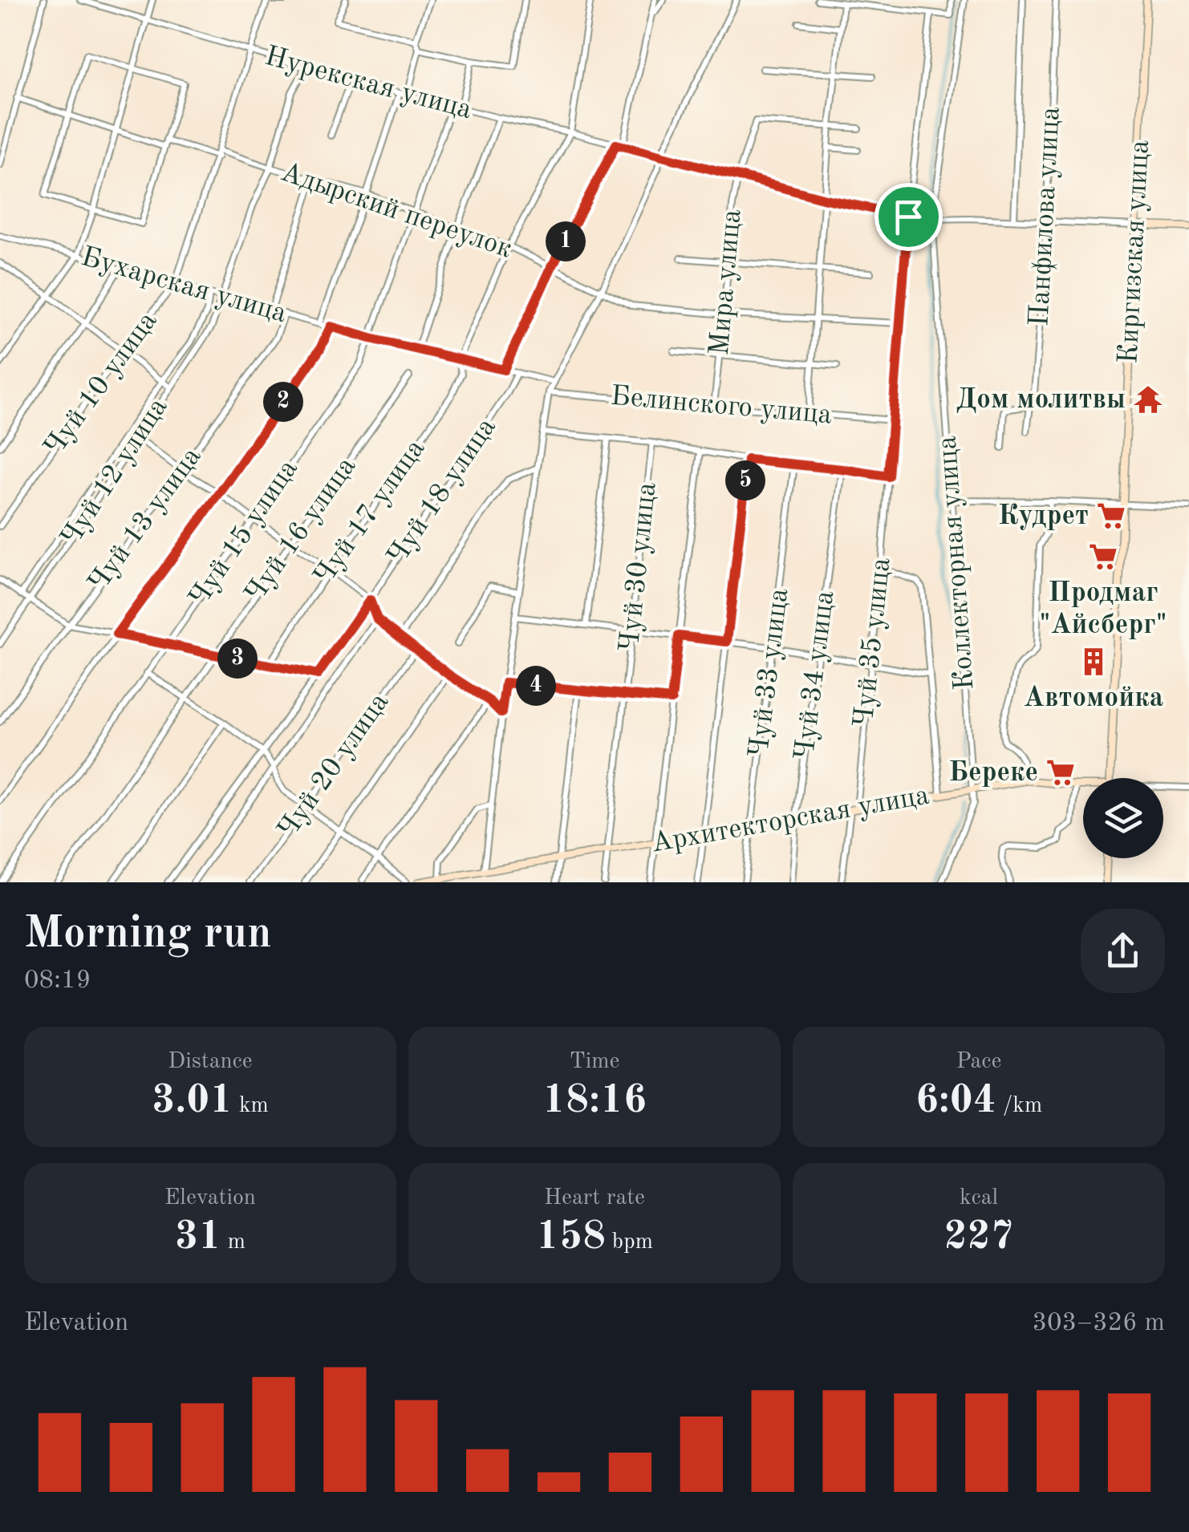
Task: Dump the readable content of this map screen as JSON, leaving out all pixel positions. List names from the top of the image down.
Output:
{
  "streets": {
    "main road": ["Киргизская улица", "Архитекторская улица"],
    "street": [
      "Нурекская улица",
      "Адырский переулок",
      "Панфилова улица",
      "Мира улица",
      "Бухарская улица",
      "Чуй 10 улица",
      "Белинского улица",
      "Чуй 12 улица",
      "Чуй 18 улица",
      "Чуй 17 улица",
      "Чуй 13 улица",
      "Чуй 16 улица",
      "Чуй 15 улица",
      "Коллекторная улица",
      "Чуй 30 улица",
      "Чуй 35 улица",
      "Чуй 33 улица",
      "Чуй 34 улица",
      "Чуй 20 улица"
    ]
  },
  "crossings": [
    ["Нурекская улица", "Панфилова улица"],
    ["Нурекская улица", "Киргизская улица"],
    ["Нурекская улица", "Мира улица"],
    ["Нурекская улица", "Чуй 10 улица"],
    ["Нурекская улица", "Чуй 12 улица"],
    ["Нурекская улица", "Чуй 17 улица"],
    ["Нурекская улица", "Чуй 15 улица"],
    ["Нурекская улица", "Коллекторная улица"],
    ["Нурекская улица", "Чуй 35 улица"],
    ["Адырский переулок", "Мира улица"],
    ["Адырский переулок", "Чуй 10 улица"],
    ["Адырский переулок", "Чуй 12 улица"],
    ["Адырский переулок", "Чуй 17 улица"],
    ["Адырский переулок", "Чуй 15 улица"],
    ["Адырский переулок", "Чуй 35 улица"],
    ["Мира улица", "Белинского улица"],
    ["Бухарская улица", "Чуй 10 улица"],
    ["Бухарская улица", "Чуй 12 улица"],
    ["Бухарская улица", "Чуй 18 улица"],
    ["Бухарская улица", "Чуй 17 улица"],
    ["Бухарская улица", "Чуй 13 улица"],
    ["Бухарская улица", "Чуй 15 улица"],
    ["Белинского улица", "Чуй 35 улица"],
    ["Коллекторная улица", "Архитекторская улица"],
    ["Чуй 30 улица", "Архитекторская улица"],
    ["Чуй 35 улица", "Архитекторская улица"],
    ["Чуй 33 улица", "Архитекторская улица"],
    ["Чуй 34 улица", "Архитекторская улица"]
  ],
  "places": {
    "temple": ["Дом молитвы"],
    "supermarket": ["Кудрет", "Продмаг \"Айсберг\"", "Береке"],
    "building": ["Автомойка"]
  },
  "page": {
    "pins": [
      "1",
      "2",
      "5",
      "3",
      "4"
    ],
    "heading": ["Morning run", "08:19"],
    "stats": [
      ["Distance", "3.01 km"],
      ["Time", "18:16"],
      ["Pace", "6:04 /km"],
      ["Elevation", "31 m"],
      ["Heart rate", "158 bpm"],
      ["kcal", "227"]
    ],
    "chart": ["Elevation", "303–326 m"]
  }
}
